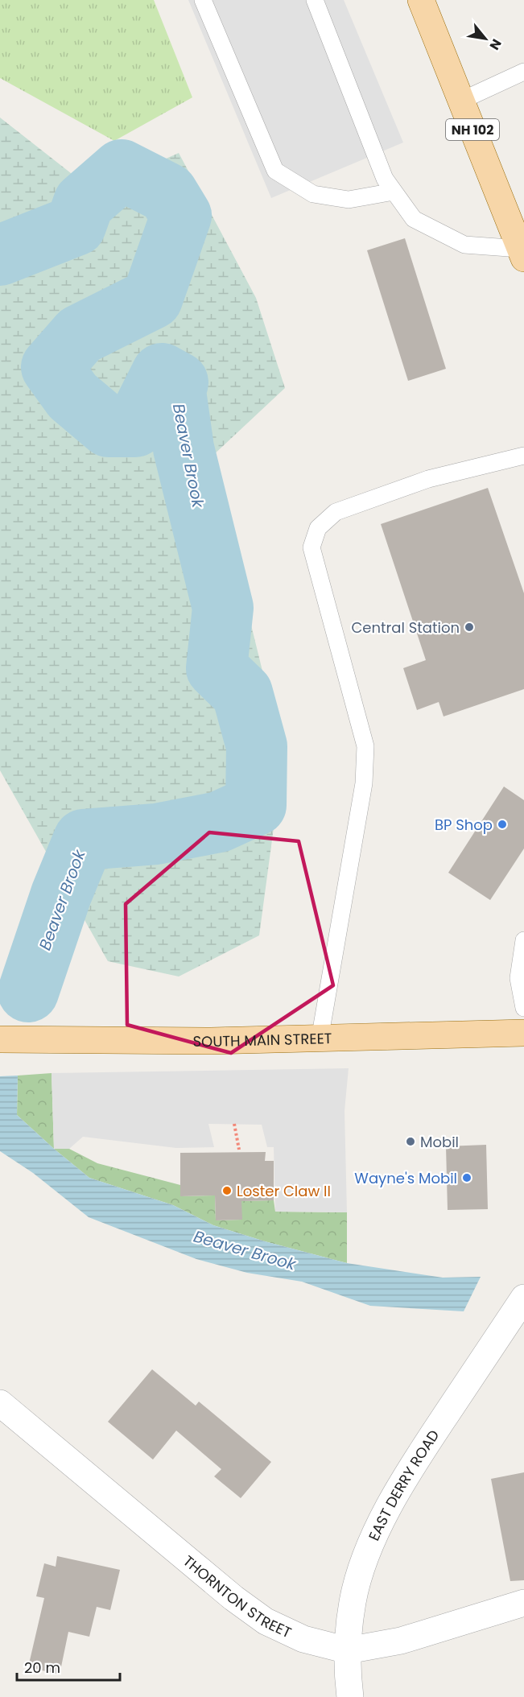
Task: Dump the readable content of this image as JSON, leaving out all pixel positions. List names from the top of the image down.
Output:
{
  "streets": {
    "main road": ["NH 102", "SOUTH MAIN STREET"],
    "street": ["EAST DERRY ROAD", "THORNTON STREET"]
  },
  "crossings": [
    ["EAST DERRY ROAD", "THORNTON STREET"]
  ],
  "water": ["Beaver Brook"],
  "places": [
    "Central Station",
    "BP Shop",
    "Mobil",
    "Wayne's Mobil",
    "Loster Claw II"
  ],
  "scale_bar": "20 m",
  "north": "bottom right"
}
